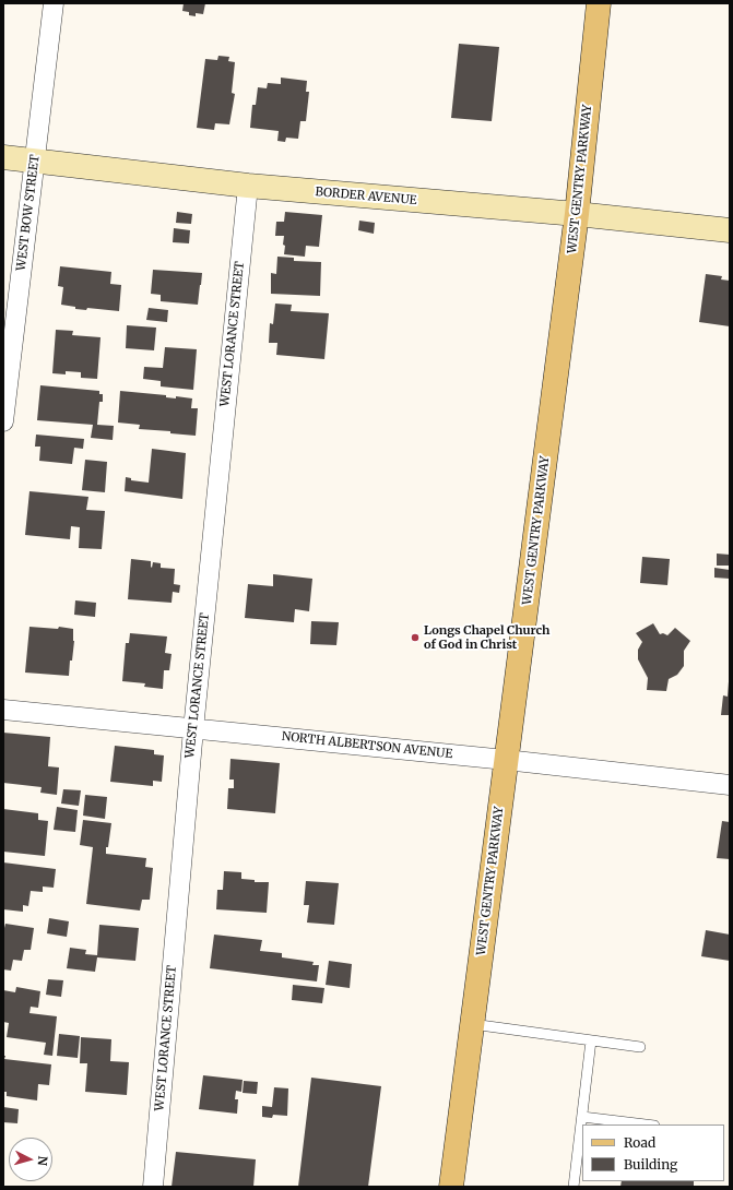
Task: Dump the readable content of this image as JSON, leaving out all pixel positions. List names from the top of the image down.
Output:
{
  "streets": {
    "main road": ["WEST GENTRY PARKWAY"],
    "street": [
      "BORDER AVENUE",
      "WEST BOW STREET",
      "WEST LORANCE STREET",
      "NORTH ALBERTSON AVENUE"
    ]
  },
  "crossings": [
    ["WEST GENTRY PARKWAY", "BORDER AVENUE"],
    ["WEST GENTRY PARKWAY", "NORTH ALBERTSON AVENUE"],
    ["BORDER AVENUE", "WEST BOW STREET"],
    ["BORDER AVENUE", "WEST LORANCE STREET"],
    ["WEST LORANCE STREET", "NORTH ALBERTSON AVENUE"]
  ],
  "places": ["Longs Chapel Church of God in Christ"],
  "legend": ["Road", "Building"],
  "north": "right"
}
